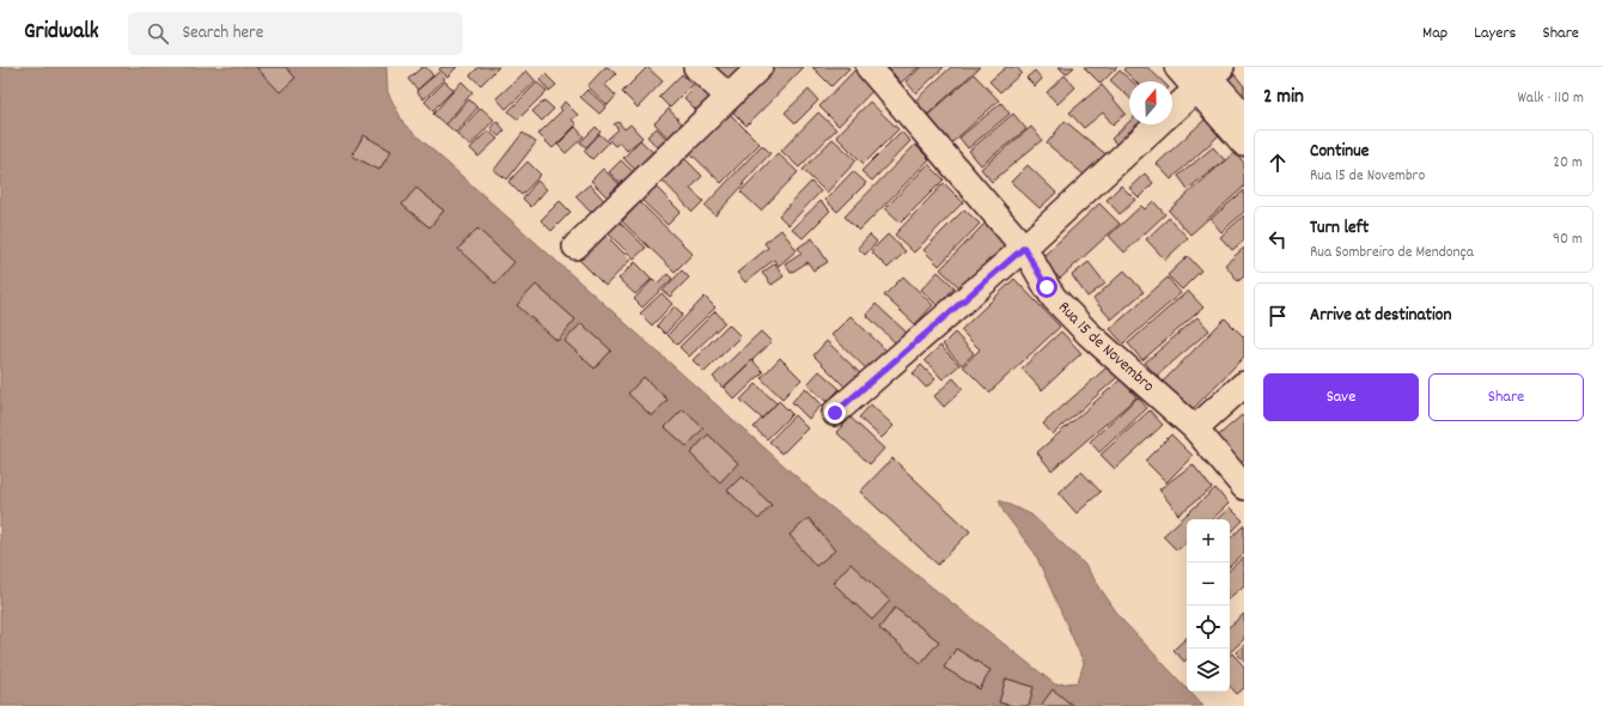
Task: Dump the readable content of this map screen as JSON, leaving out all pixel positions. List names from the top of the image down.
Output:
{
  "streets": {
    "street": ["Rua 15 de Novembro"]
  },
  "north": "top",
  "page": {
    "header": "Gridwalk",
    "search": "Search here",
    "nav": ["Map", "Layers", "Share"],
    "heading": ["2 min", "Walk · 110 m"],
    "list": [
      ["Continue", "Rua 15 de Novembro", "20 m"],
      ["Turn left", "Rua Sombreiro de Mendonça", "90 m"],
      "Arrive at destination"
    ],
    "buttons": ["Save", "Share"],
    "map_buttons": ["+", "−"]
  }
}
